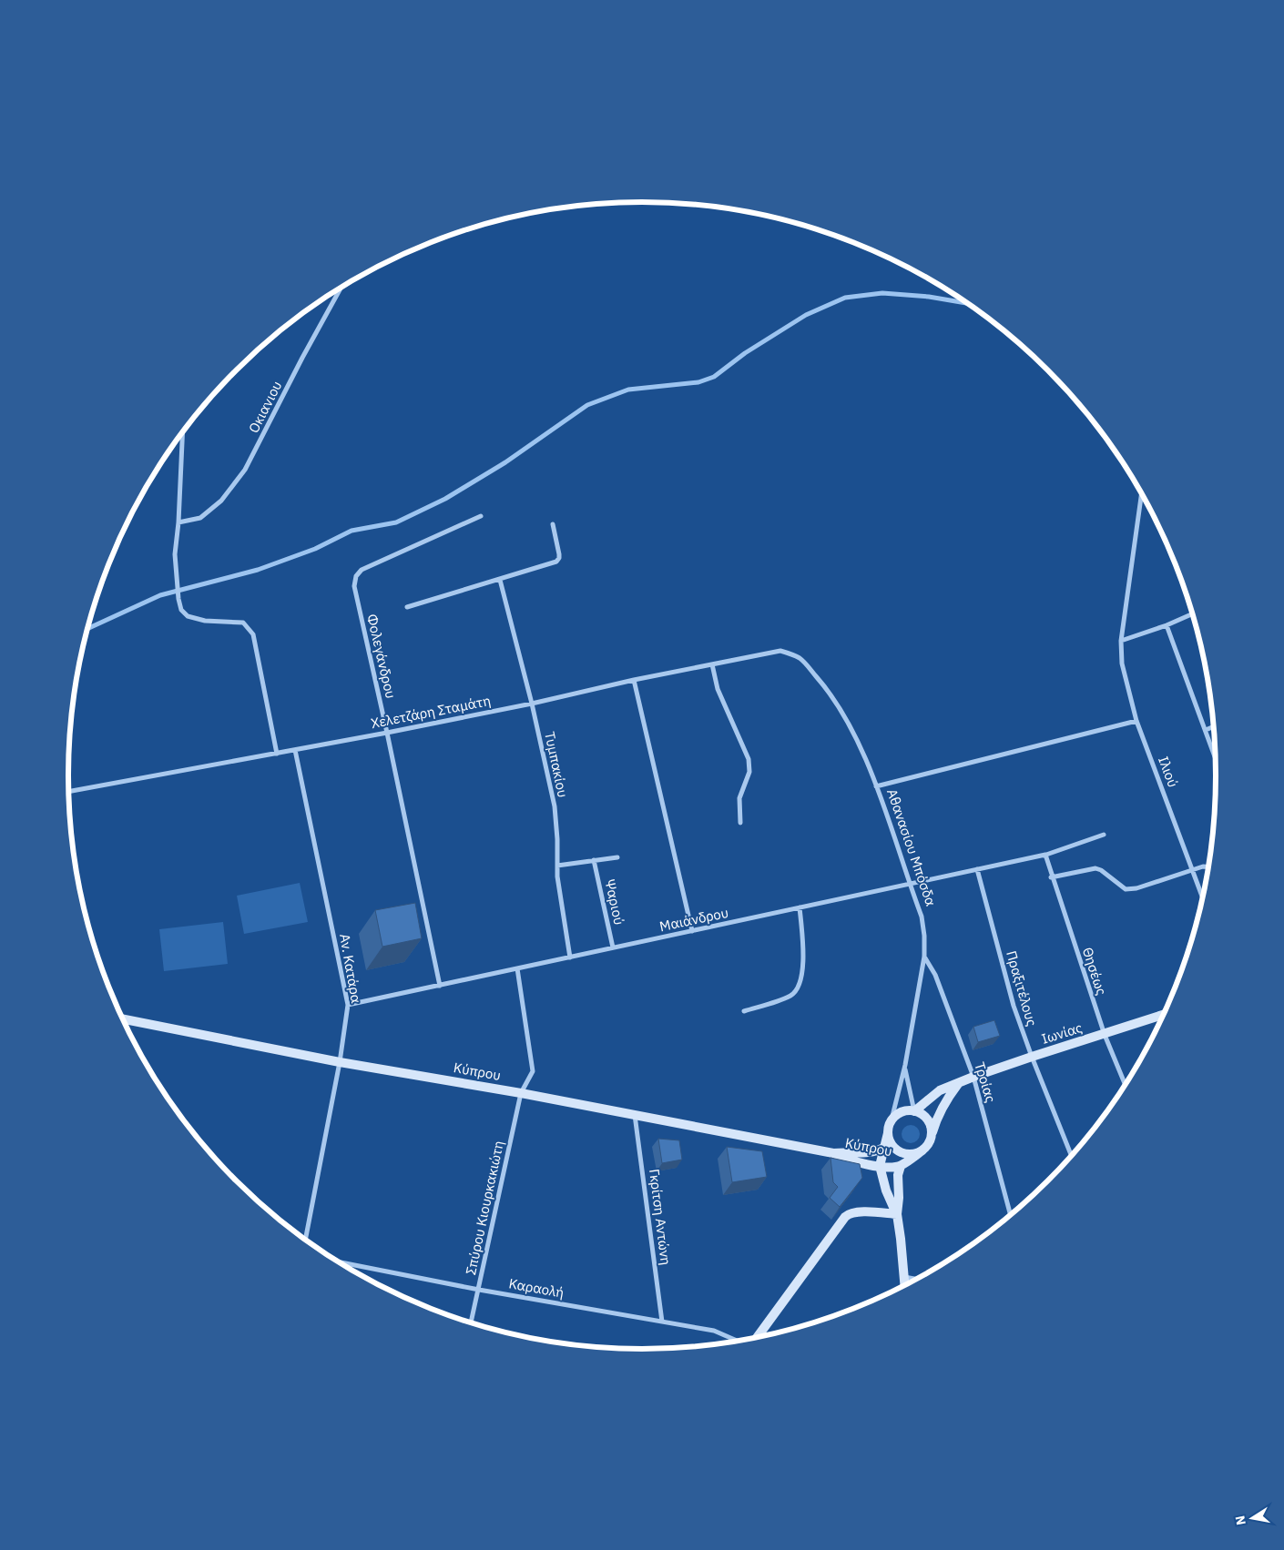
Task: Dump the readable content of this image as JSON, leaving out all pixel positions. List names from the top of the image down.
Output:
{
  "streets": {
    "street": [
      "Οκιανιου",
      "Φολεγάνδρου",
      "Χελετζάρη Σταμάτη",
      "Τυμπακίου",
      "Ιλιού",
      "Αθανασίου Μπόσδα",
      "Ψαριού",
      "Μαιάνδρου",
      "Αν. Κατάρα",
      "Θησέως",
      "Πραξιτέλους",
      "Ιωνίας",
      "Κύπρου",
      "Τροίας",
      "Σπύρου Κιουρκακιώτη",
      "Γκρίτση Αντώνη",
      "Καραολή"
    ]
  },
  "crossings": [
    ["Φολεγάνδρου", "Χελετζάρη Σταμάτη"],
    ["Φολεγάνδρου", "Μαιάνδρου"],
    ["Χελετζάρη Σταμάτη", "Τυμπακίου"],
    ["Χελετζάρη Σταμάτη", "Αθανασίου Μπόσδα"],
    ["Χελετζάρη Σταμάτη", "Αν. Κατάρα"],
    ["Τυμπακίου", "Μαιάνδρου"],
    ["Αθανασίου Μπόσδα", "Μαιάνδρου"],
    ["Αθανασίου Μπόσδα", "Ιωνίας"],
    ["Αθανασίου Μπόσδα", "Κύπρου"],
    ["Αθανασίου Μπόσδα", "Τροίας"],
    ["Ψαριού", "Μαιάνδρου"],
    ["Μαιάνδρου", "Αν. Κατάρα"],
    ["Μαιάνδρου", "Θησέως"],
    ["Μαιάνδρου", "Πραξιτέλους"],
    ["Μαιάνδρου", "Σπύρου Κιουρκακιώτη"],
    ["Αν. Κατάρα", "Κύπρου"],
    ["Θησέως", "Ιωνίας"],
    ["Πραξιτέλους", "Ιωνίας"],
    ["Ιωνίας", "Κύπρου"],
    ["Ιωνίας", "Τροίας"],
    ["Κύπρου", "Σπύρου Κιουρκακιώτη"],
    ["Κύπρου", "Γκρίτση Αντώνη"],
    ["Σπύρου Κιουρκακιώτη", "Καραολή"],
    ["Γκρίτση Αντώνη", "Καραολή"]
  ],
  "north": "left"
}
